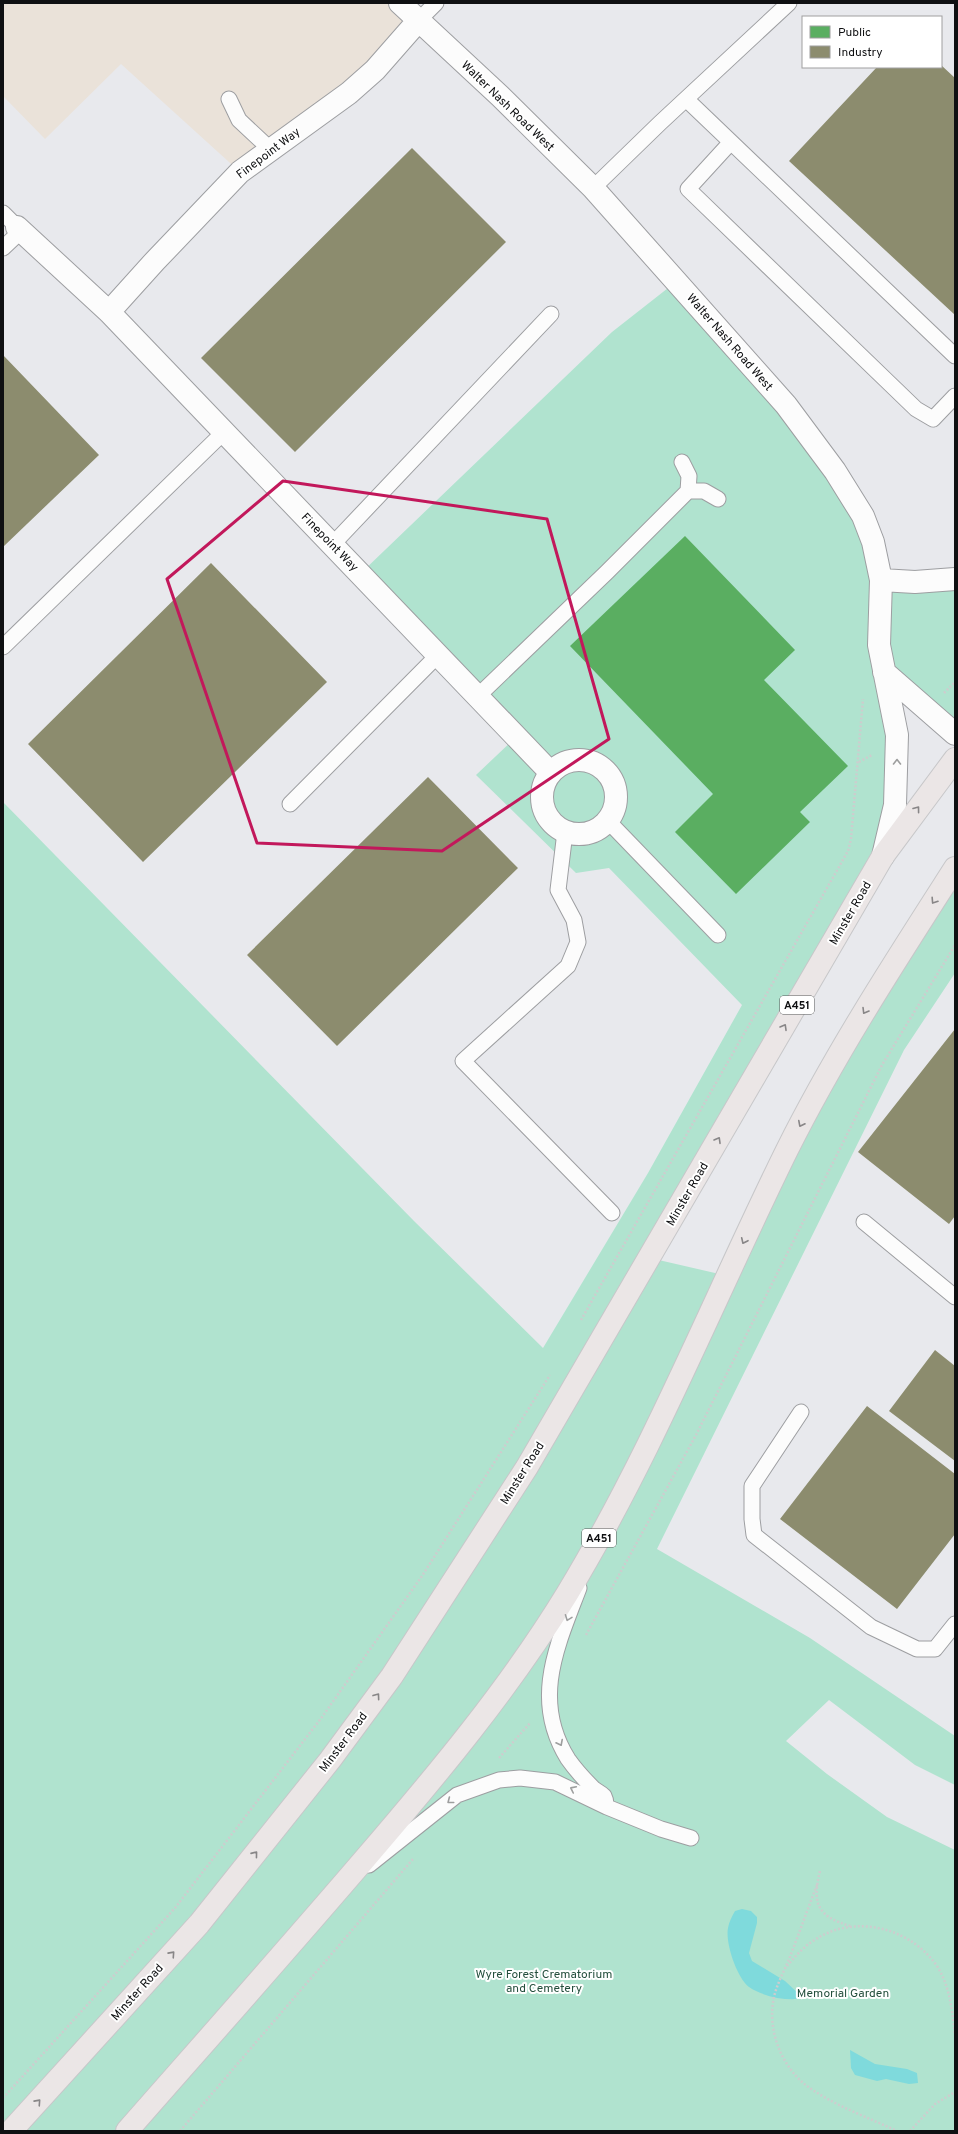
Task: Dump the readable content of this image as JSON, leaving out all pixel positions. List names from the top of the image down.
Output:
{
  "streets": {
    "main road": ["Minster Road", "A451"],
    "street": ["Walter Nash Road West", "Finepoint Way"]
  },
  "crossings": [
    ["Walter Nash Road West", "Finepoint Way"],
    ["Walter Nash Road West", "Minster Road"]
  ],
  "parks": ["Wyre Forest Crematorium and Cemetery", "Memorial Garden"],
  "legend": ["Public", "Industry"]
}
